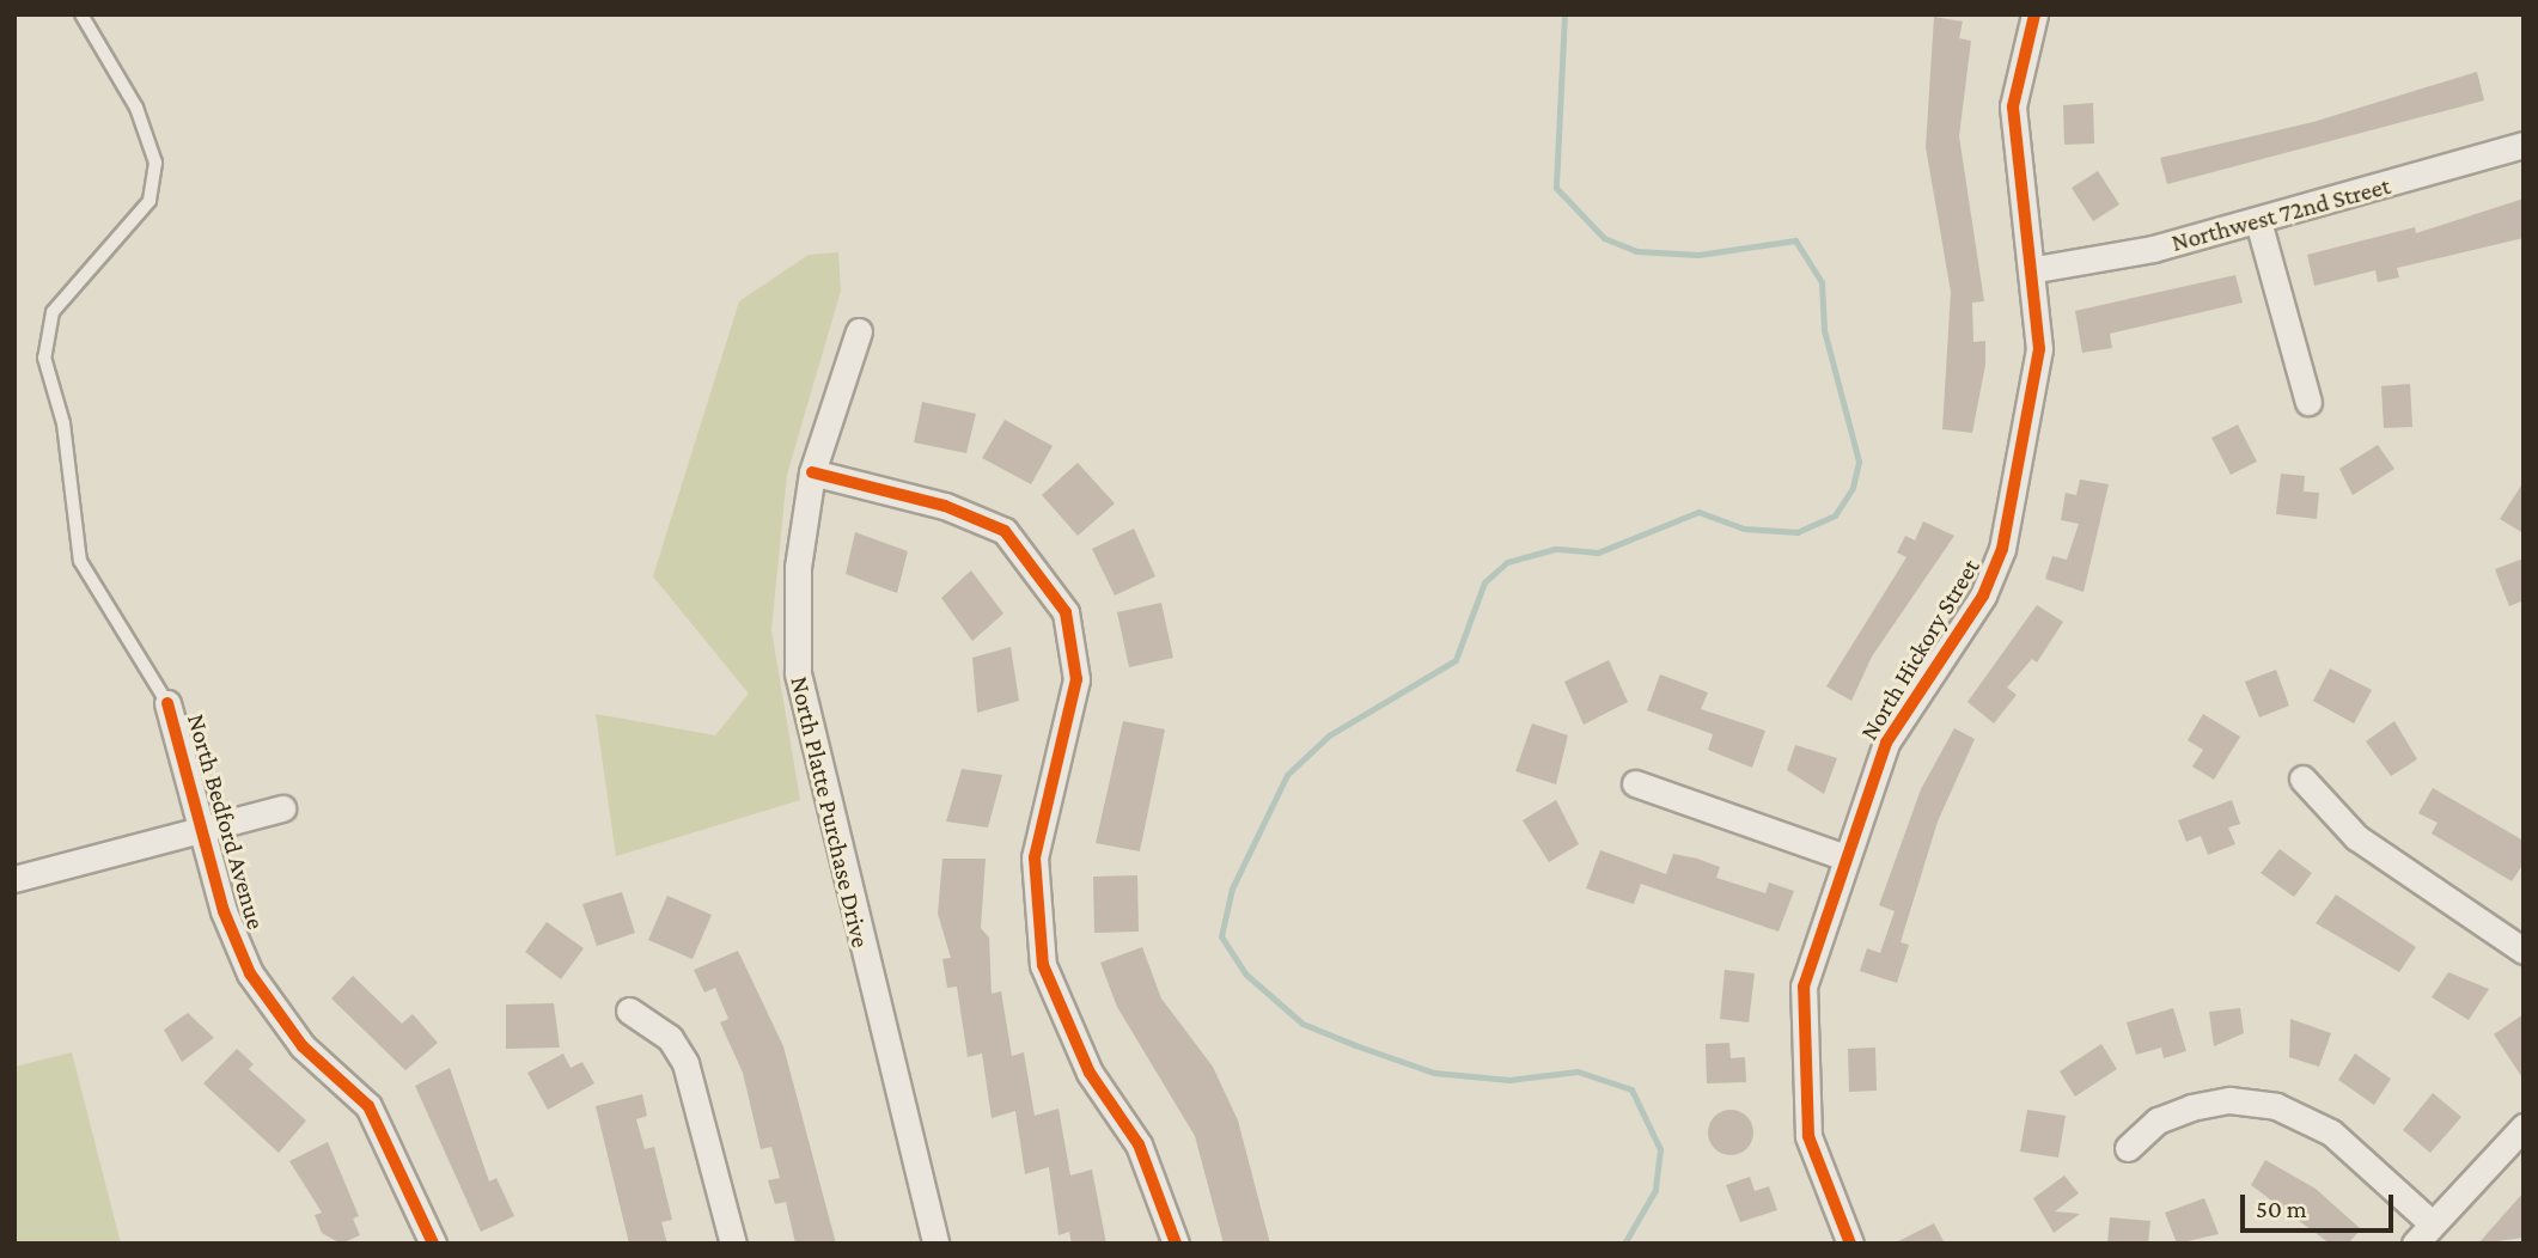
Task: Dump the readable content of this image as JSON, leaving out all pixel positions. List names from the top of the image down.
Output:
{
  "streets": {
    "street": [
      "Northwest 72nd Street",
      "North Hickory Street",
      "North Platte Purchase Drive",
      "North Bedford Avenue"
    ]
  },
  "crossings": [
    ["Northwest 72nd Street", "North Hickory Street"]
  ],
  "scale_bar": "50 m"
}
